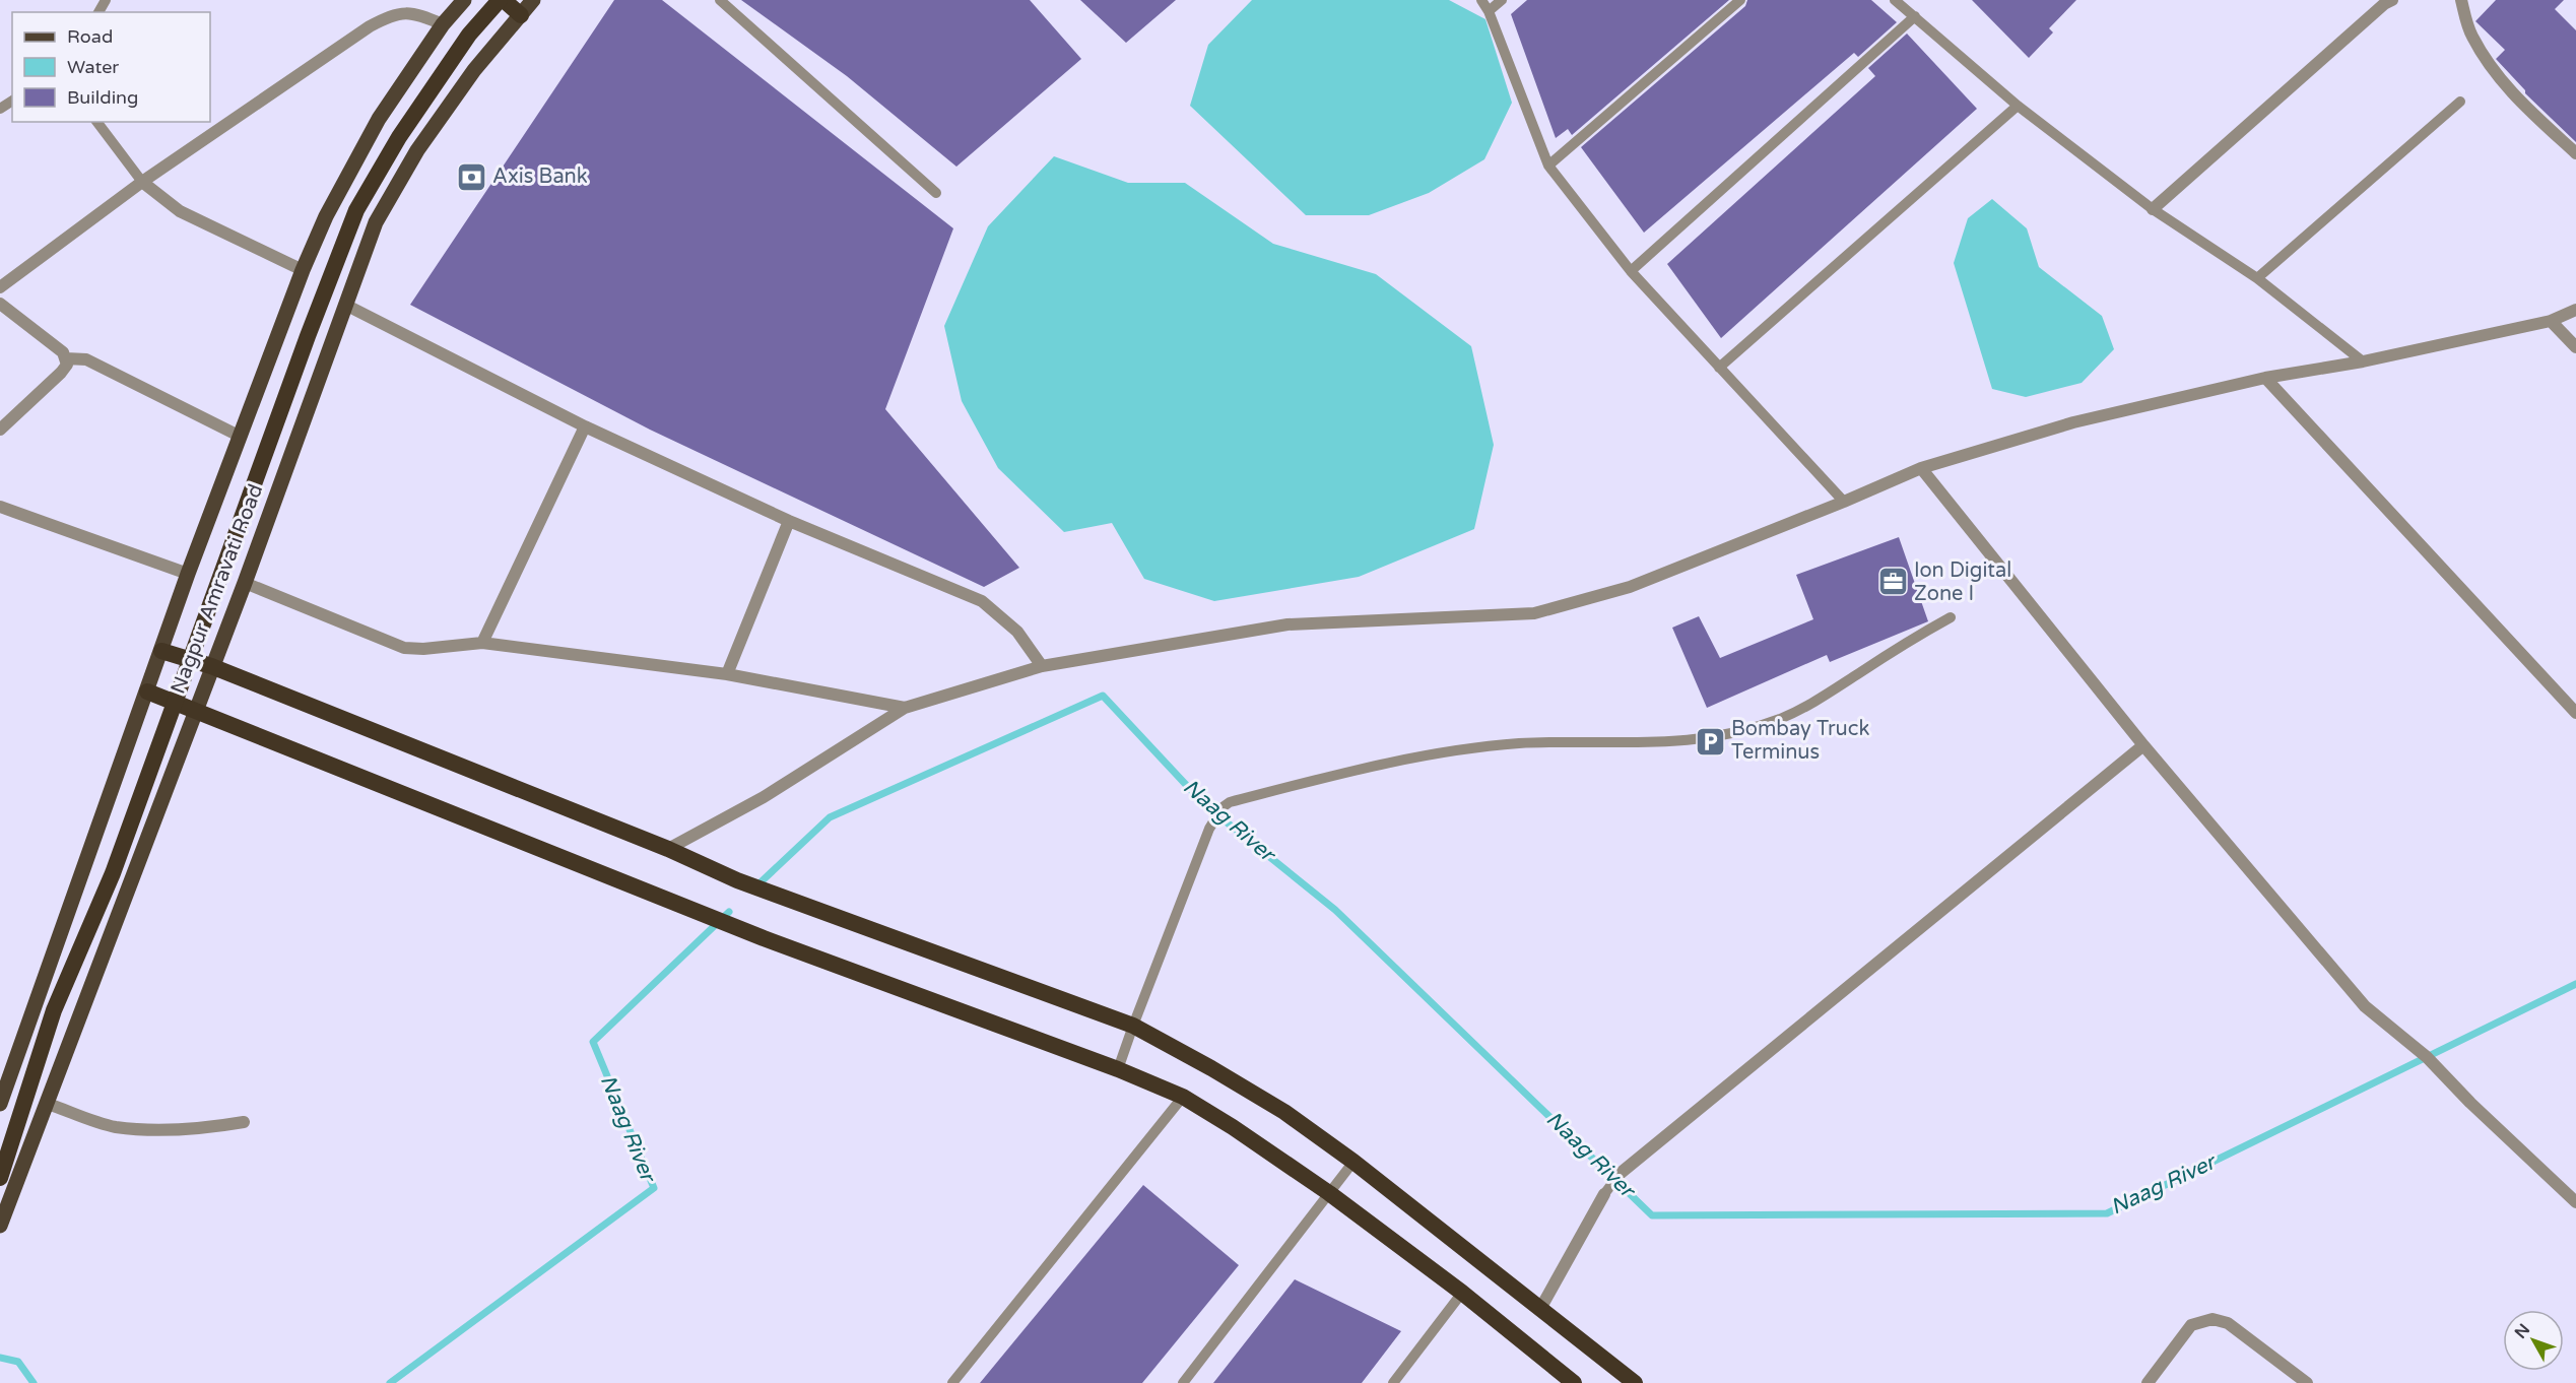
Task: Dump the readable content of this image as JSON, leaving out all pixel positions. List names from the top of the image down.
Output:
{
  "streets": {
    "main road": ["Nagpur Amravati Road"]
  },
  "water": ["Naag River"],
  "places": {
    "bank": ["Axis Bank"],
    "office": ["Ion Digital Zone I"],
    "parking": ["Bombay Truck Terminus"]
  },
  "legend": ["Road", "Water", "Building"],
  "north": "top left"
}
